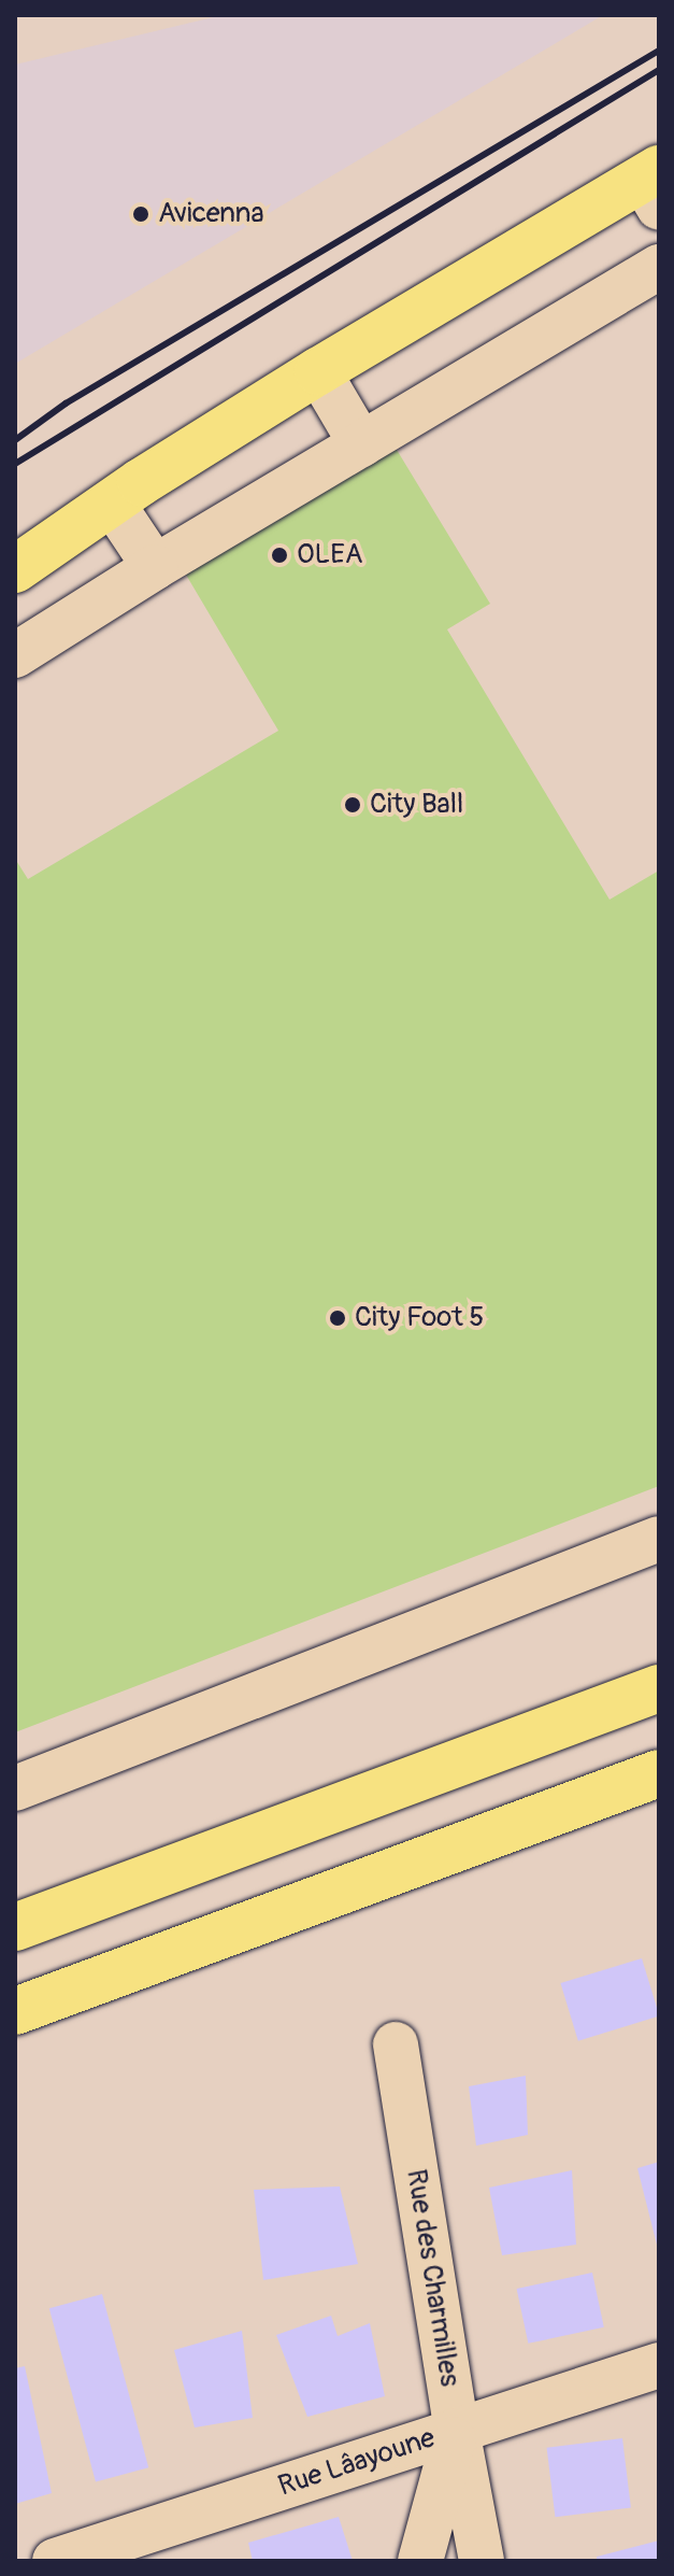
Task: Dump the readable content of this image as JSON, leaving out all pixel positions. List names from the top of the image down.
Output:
{
  "streets": {
    "street": ["Rue des Charmilles", "Rue Lâayoune"]
  },
  "crossings": [
    ["Rue des Charmilles", "Rue Lâayoune"]
  ],
  "places": [
    "Avicenna",
    "OLEA",
    "City Ball",
    "City Foot 5"
  ]
}
